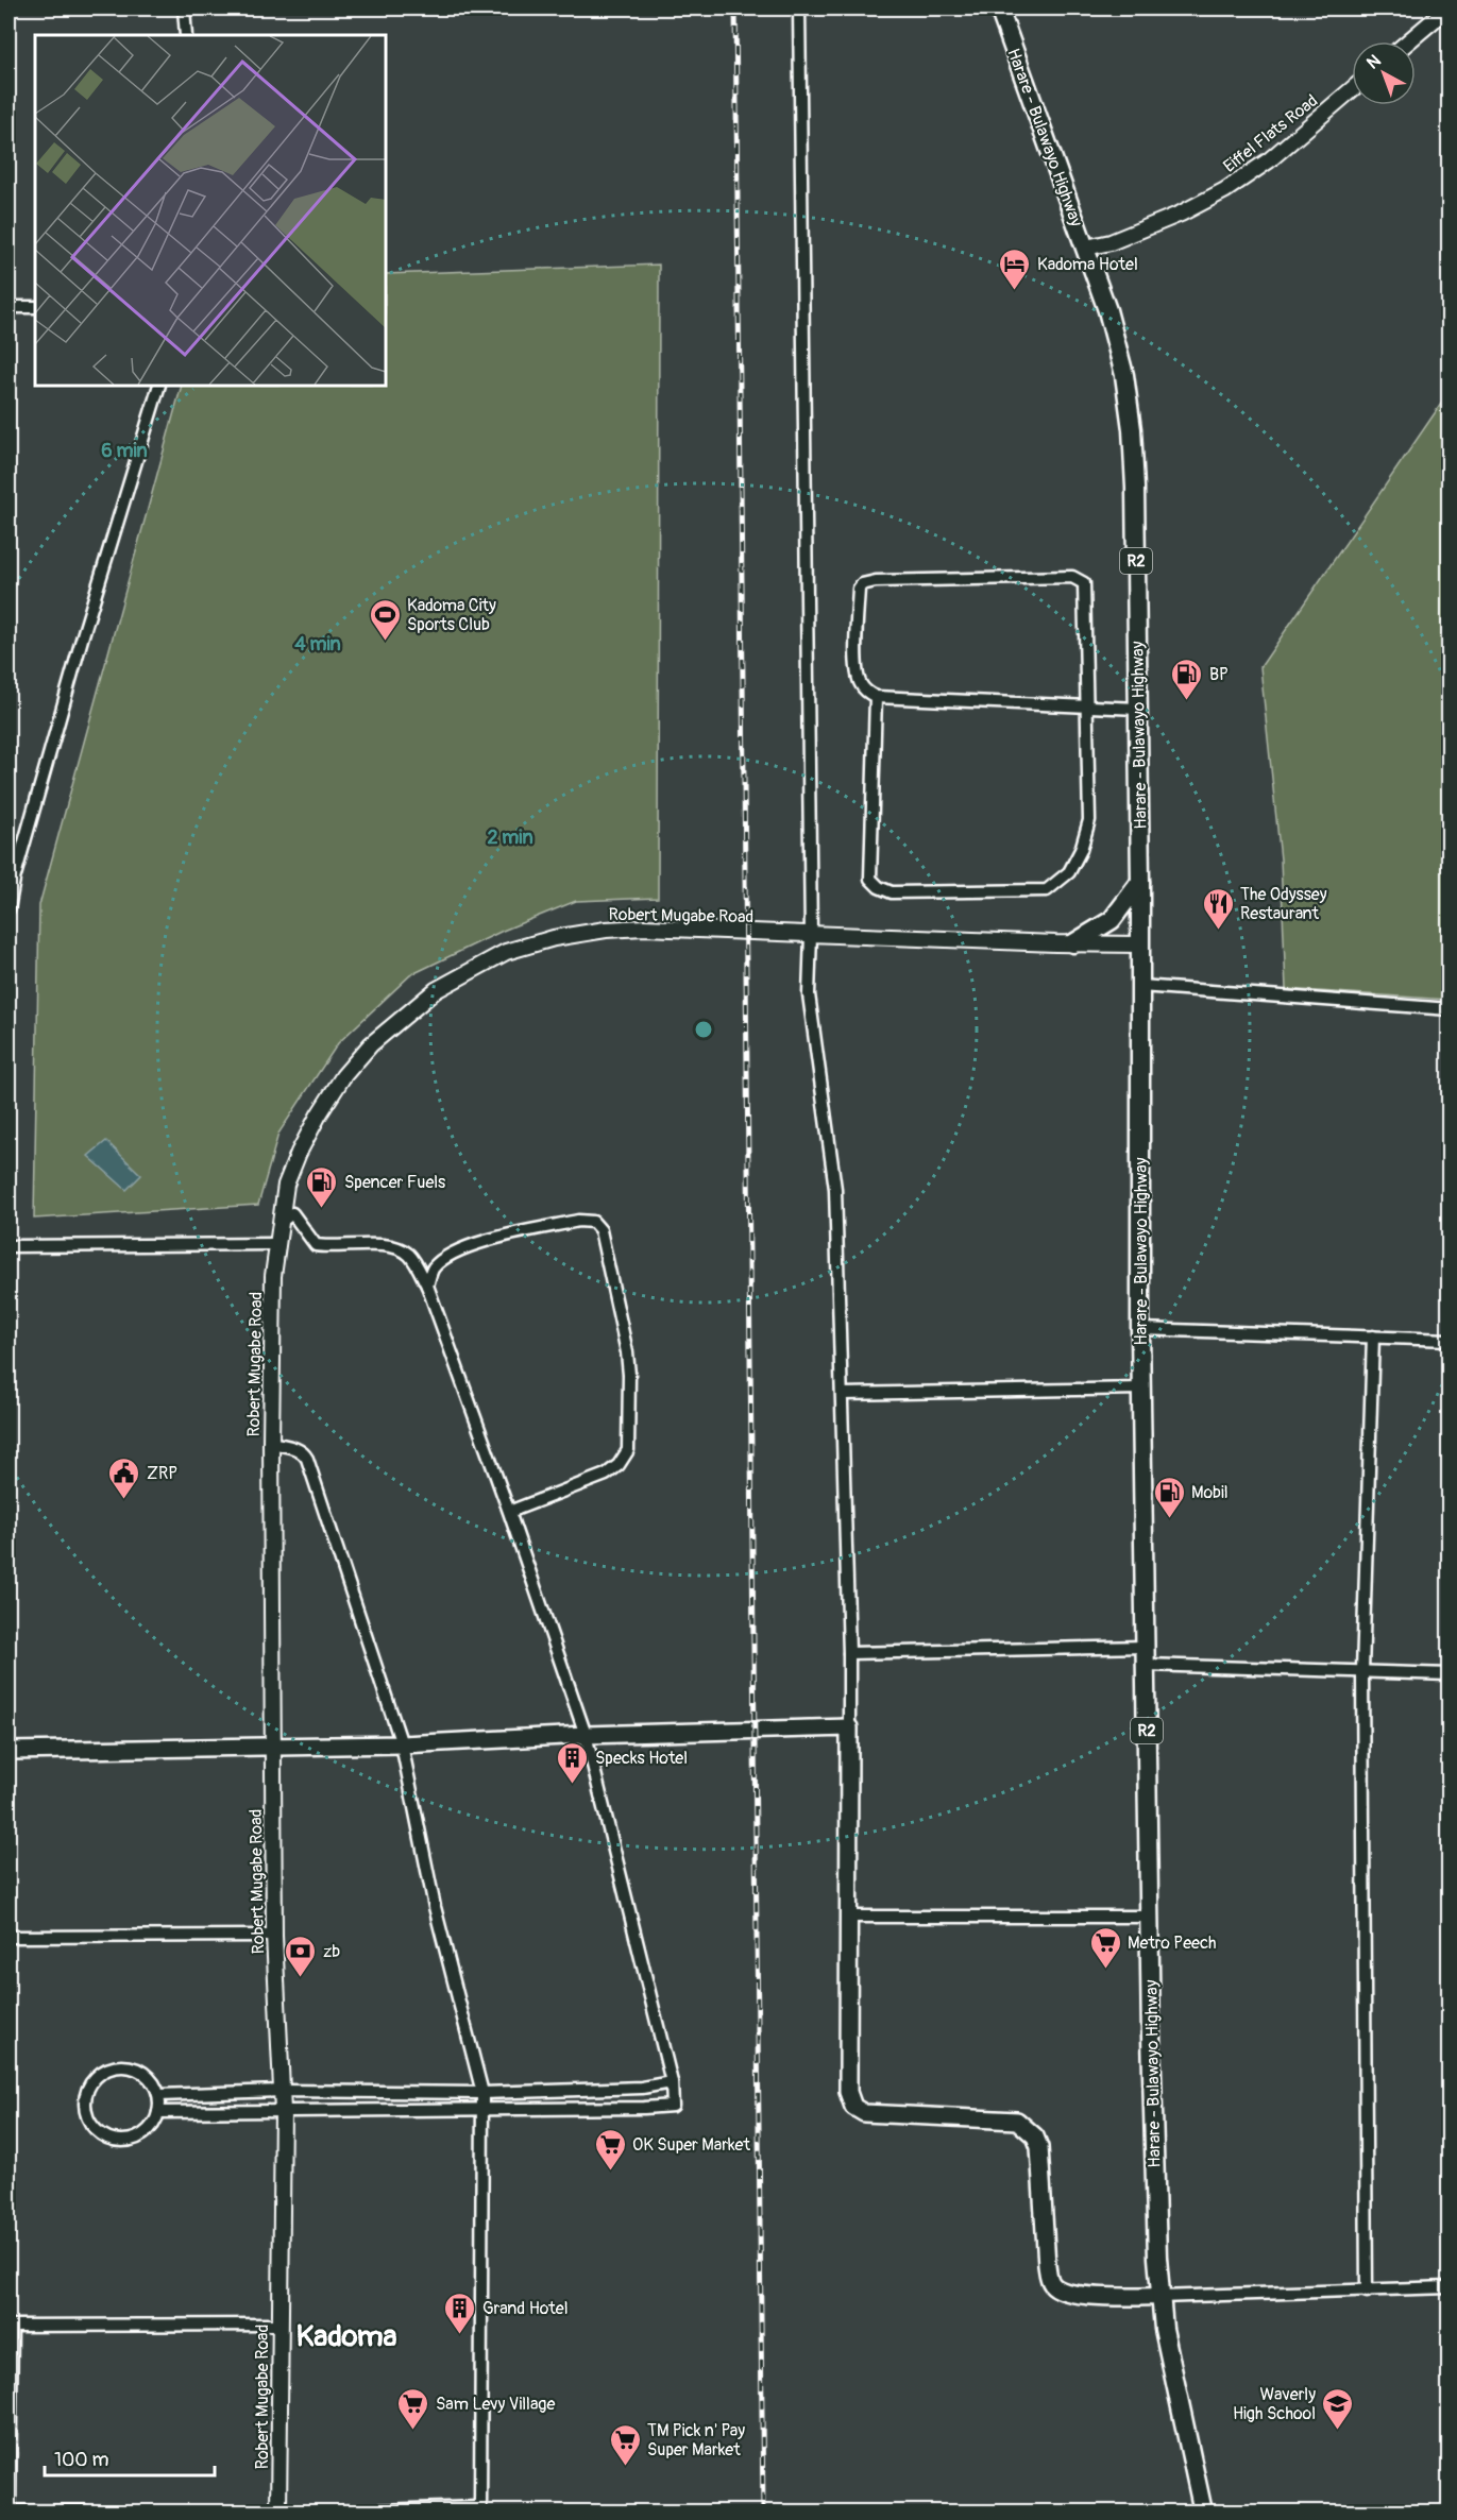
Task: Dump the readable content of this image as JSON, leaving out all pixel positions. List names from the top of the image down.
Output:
{
  "streets": {
    "highway": ["Harare - Bulawayo Highway", "R2"],
    "street": ["Eiffel Flats Road", "Robert Mugabe Road"]
  },
  "crossings": [
    ["Eiffel Flats Road", "Harare - Bulawayo Highway"],
    ["Harare - Bulawayo Highway", "Robert Mugabe Road"]
  ],
  "districts": ["Kadoma"],
  "places": {
    "hotel": ["Kadoma Hotel"],
    "sports": ["Kadoma City Sports Club"],
    "fuel station": ["BP", "Spencer Fuels", "Mobil"],
    "restaurant": ["The Odyssey Restaurant"],
    "public building": ["ZRP"],
    "building": ["Specks Hotel", "Grand Hotel"],
    "supermarket": [
      "Metro Peech",
      "OK Super Market",
      "Sam Levy Village",
      "TM Pick n' Pay Super Market"
    ],
    "bank": ["zb"],
    "school or university": ["Waverly High School"]
  },
  "scale_bar": "100 m",
  "north": "top left",
  "rings": ["6 min", "4 min", "2 min"]
}
